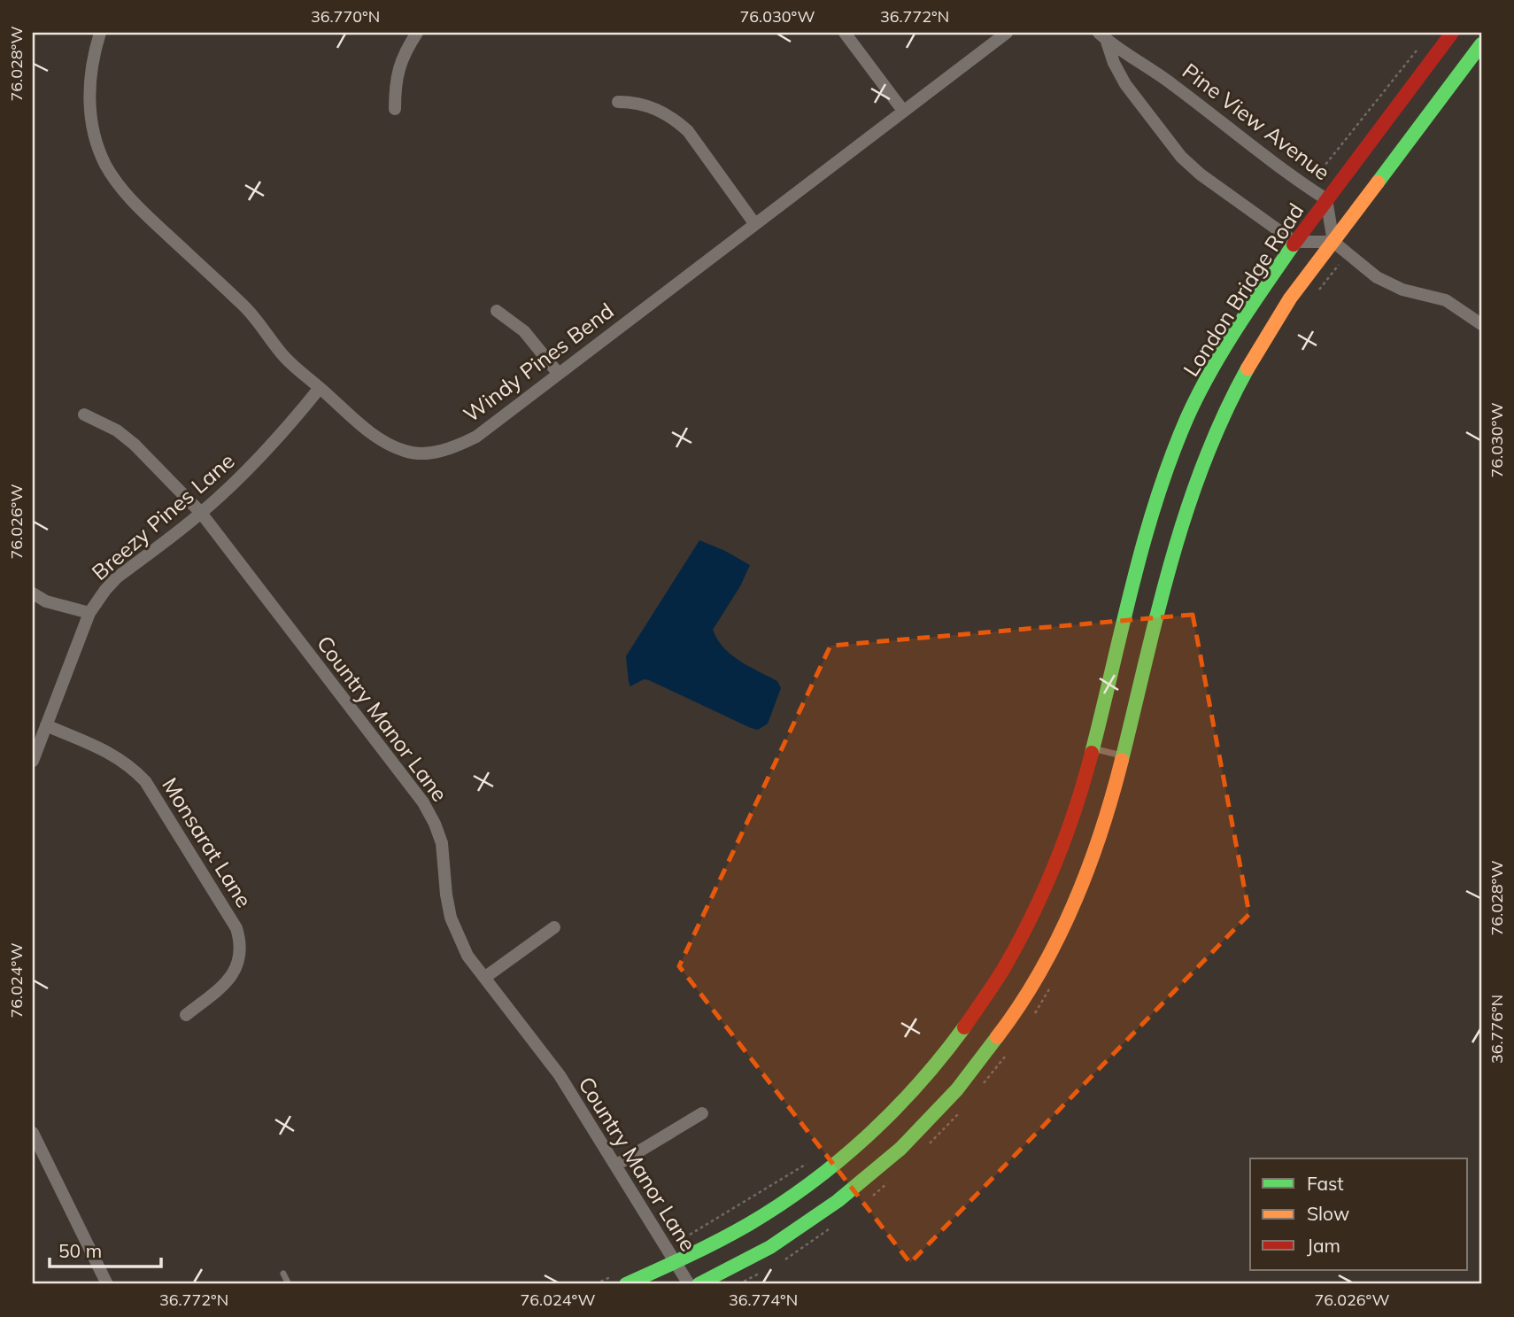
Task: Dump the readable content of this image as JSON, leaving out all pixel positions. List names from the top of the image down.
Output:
{
  "streets": {
    "main road": ["London Bridge Road"],
    "street": [
      "Pine View Avenue",
      "Windy Pines Bend",
      "Breezy Pines Lane",
      "Country Manor Lane",
      "Monsarat Lane"
    ]
  },
  "crossings": [
    ["Pine View Avenue", "London Bridge Road"],
    ["London Bridge Road", "Country Manor Lane"],
    ["Windy Pines Bend", "Breezy Pines Lane"],
    ["Breezy Pines Lane", "Country Manor Lane"],
    ["Breezy Pines Lane", "Monsarat Lane"]
  ],
  "legend": ["Fast", "Slow", "Jam"],
  "scale_bar": "50 m",
  "coordinates": [
    "36.770°N",
    "76.030°W",
    "36.772°N",
    "76.028°W",
    "76.026°W",
    "76.024°W",
    "36.776°N",
    "36.774°N"
  ]
}
